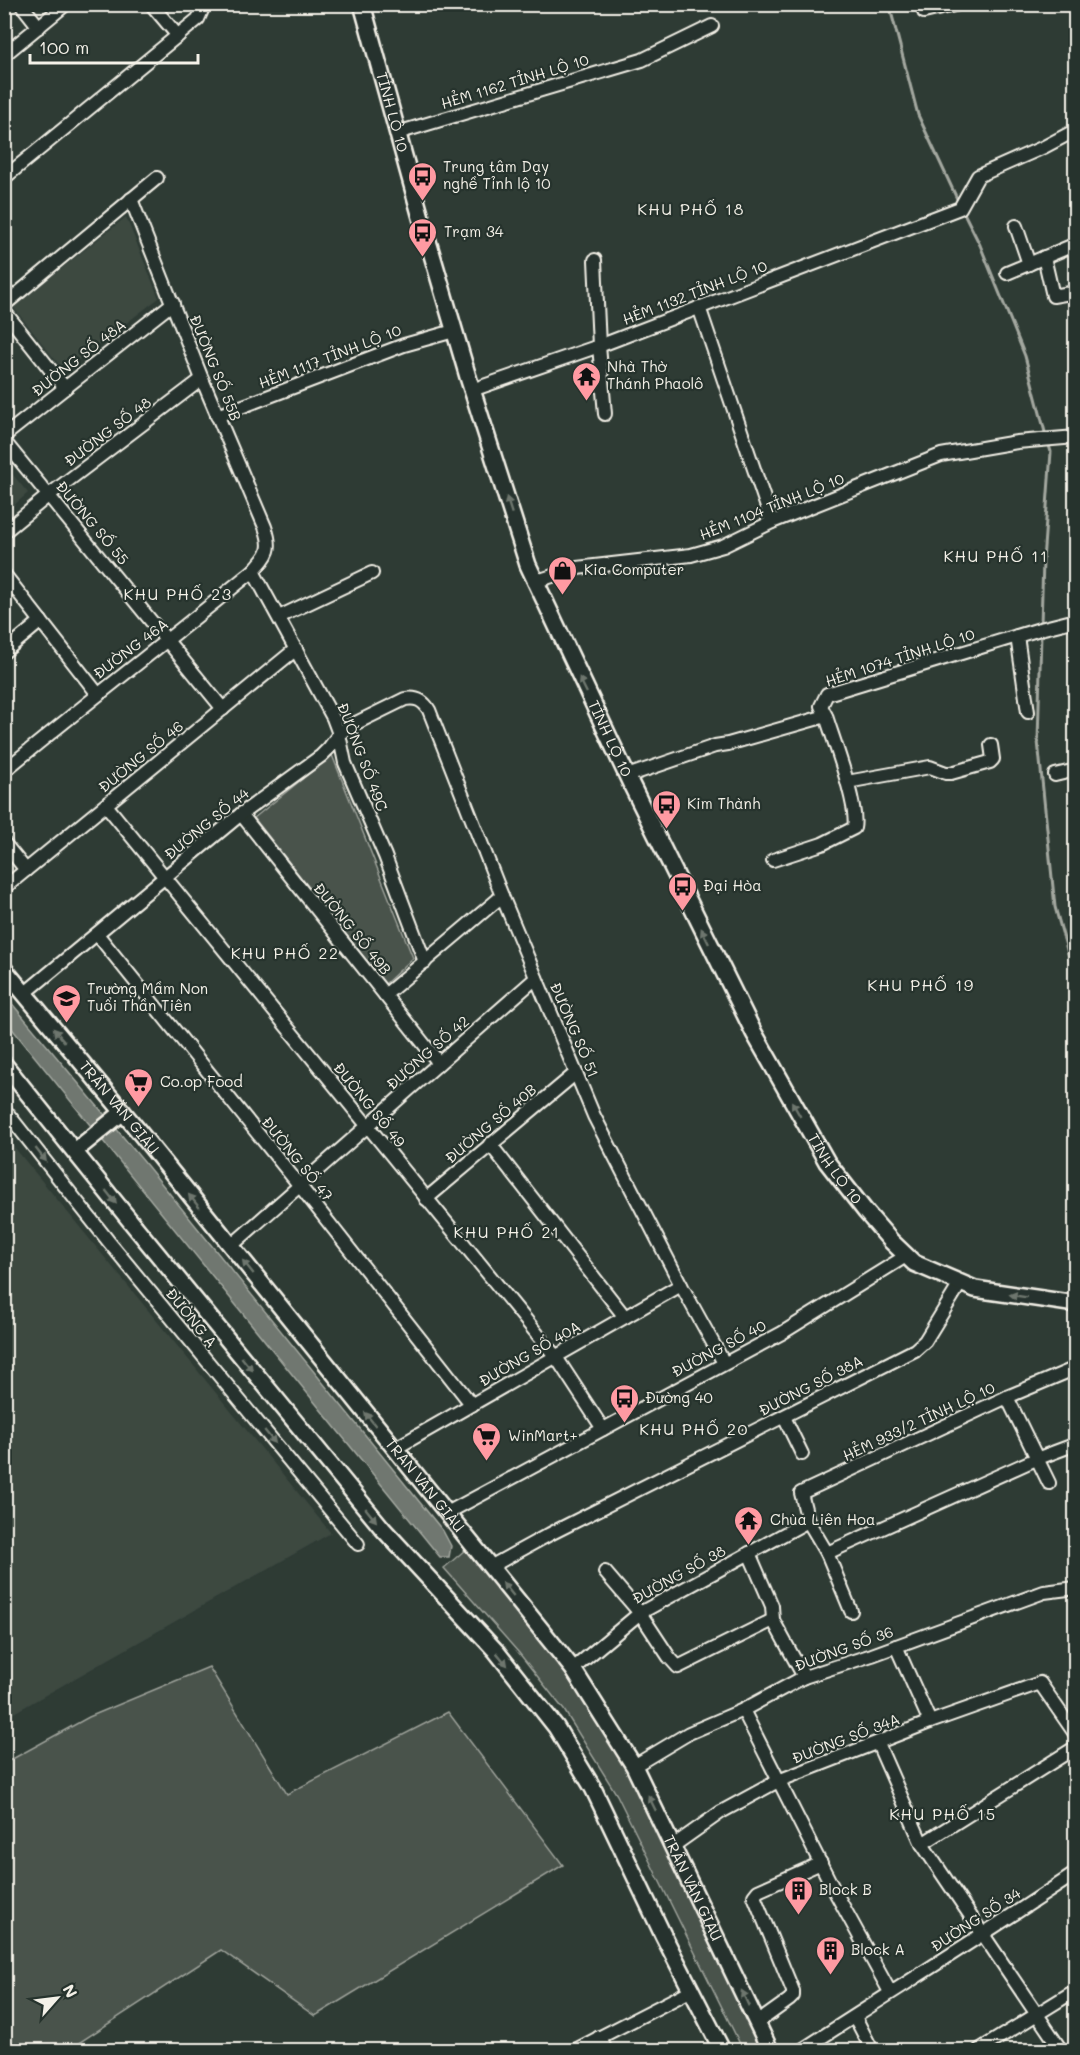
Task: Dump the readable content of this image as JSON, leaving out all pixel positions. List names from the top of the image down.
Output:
{
  "streets": {
    "main road": ["TỈNH LỘ 10", "TRẦN VĂN GIÀU"],
    "street": [
      "HẺM 1162 TỈNH LỘ 10",
      "HẺM 1132 TỈNH LỘ 10",
      "HẺM 1117 TỈNH LỘ 10",
      "ĐƯỜNG SỐ 48A",
      "ĐƯỜNG SỐ 55B",
      "ĐƯỜNG SỐ 48",
      "HẺM 1104 TỈNH LỘ 10",
      "ĐƯỜNG SỐ 55",
      "ĐƯỜNG 46A",
      "HẺM 1074 TỈNH LỘ 10",
      "ĐƯỜNG SỐ 46",
      "ĐƯỜNG SỐ 49C",
      "ĐƯỜNG SỐ 44",
      "ĐƯỜNG SỐ 49B",
      "ĐƯỜNG SỐ 51",
      "ĐƯỜNG SỐ 42",
      "ĐƯỜNG SỐ 49",
      "ĐƯỜNG SỐ 40B",
      "ĐƯỜNG SỐ 47",
      "ĐƯỜNG A",
      "ĐƯỜNG SỐ 40",
      "ĐƯỜNG SỐ 40A",
      "ĐƯỜNG SỐ 38A",
      "HẺM 933/2 TỈNH LỘ 10",
      "ĐƯỜNG SỐ 38",
      "ĐƯỜNG SỐ 36",
      "ĐƯỜNG SỐ 34A",
      "ĐƯỜNG SỐ 34"
    ]
  },
  "crossings": [
    ["HẺM 1162 TỈNH LỘ 10", "TỈNH LỘ 10"],
    ["TỈNH LỘ 10", "HẺM 1132 TỈNH LỘ 10"],
    ["TỈNH LỘ 10", "HẺM 1117 TỈNH LỘ 10"],
    ["TỈNH LỘ 10", "HẺM 1104 TỈNH LỘ 10"],
    ["TỈNH LỘ 10", "ĐƯỜNG SỐ 40"],
    ["TỈNH LỘ 10", "ĐƯỜNG SỐ 38A"],
    ["HẺM 1117 TỈNH LỘ 10", "ĐƯỜNG SỐ 55B"],
    ["ĐƯỜNG SỐ 48A", "ĐƯỜNG SỐ 55B"],
    ["ĐƯỜNG SỐ 55B", "ĐƯỜNG SỐ 48"],
    ["ĐƯỜNG SỐ 55B", "ĐƯỜNG 46A"],
    ["ĐƯỜNG SỐ 48", "ĐƯỜNG SỐ 55"],
    ["ĐƯỜNG SỐ 55", "ĐƯỜNG 46A"],
    ["ĐƯỜNG SỐ 55", "ĐƯỜNG SỐ 46"],
    ["ĐƯỜNG 46A", "ĐƯỜNG SỐ 49C"],
    ["ĐƯỜNG SỐ 46", "ĐƯỜNG SỐ 49C"],
    ["ĐƯỜNG SỐ 46", "ĐƯỜNG SỐ 49"],
    ["ĐƯỜNG SỐ 49C", "ĐƯỜNG SỐ 44"],
    ["ĐƯỜNG SỐ 44", "ĐƯỜNG SỐ 49B"],
    ["ĐƯỜNG SỐ 44", "ĐƯỜNG SỐ 51"],
    ["ĐƯỜNG SỐ 44", "ĐƯỜNG SỐ 49"],
    ["ĐƯỜNG SỐ 44", "TRẦN VĂN GIÀU"],
    ["ĐƯỜNG SỐ 44", "ĐƯỜNG SỐ 47"],
    ["ĐƯỜNG SỐ 49B", "ĐƯỜNG SỐ 42"],
    ["ĐƯỜNG SỐ 51", "ĐƯỜNG SỐ 42"],
    ["ĐƯỜNG SỐ 51", "ĐƯỜNG SỐ 40B"],
    ["ĐƯỜNG SỐ 51", "ĐƯỜNG SỐ 40"],
    ["ĐƯỜNG SỐ 51", "ĐƯỜNG SỐ 40A"],
    ["ĐƯỜNG SỐ 42", "ĐƯỜNG SỐ 49"],
    ["ĐƯỜNG SỐ 42", "TRẦN VĂN GIÀU"],
    ["ĐƯỜNG SỐ 42", "ĐƯỜNG SỐ 47"],
    ["ĐƯỜNG SỐ 49", "ĐƯỜNG SỐ 40B"],
    ["ĐƯỜNG SỐ 49", "ĐƯỜNG SỐ 40"],
    ["ĐƯỜNG SỐ 49", "ĐƯỜNG SỐ 40A"],
    ["TRẦN VĂN GIÀU", "ĐƯỜNG SỐ 40"],
    ["TRẦN VĂN GIÀU", "ĐƯỜNG SỐ 40A"],
    ["TRẦN VĂN GIÀU", "ĐƯỜNG SỐ 38A"],
    ["TRẦN VĂN GIÀU", "ĐƯỜNG SỐ 38"],
    ["TRẦN VĂN GIÀU", "ĐƯỜNG SỐ 36"],
    ["TRẦN VĂN GIÀU", "ĐƯỜNG SỐ 34A"],
    ["ĐƯỜNG SỐ 47", "ĐƯỜNG SỐ 40A"],
    ["HẺM 933/2 TỈNH LỘ 10", "ĐƯỜNG SỐ 38"]
  ],
  "one_way": ["TỈNH LỘ 10", "ĐƯỜNG A"],
  "districts": [
    "KHU PHỐ 18",
    "KHU PHỐ 11",
    "KHU PHỐ 23",
    "KHU PHỐ 22",
    "KHU PHỐ 19",
    "KHU PHỐ 21",
    "KHU PHỐ 20",
    "KHU PHỐ 15"
  ],
  "places": {
    "bus stop": [
      "Trung tâm Dạy nghề Tỉnh lộ 10",
      "Trạm 34",
      "Kim Thành",
      "Đại Hòa",
      "Đường 40"
    ],
    "temple": ["Nhà Thờ Thánh Phaolô", "Chùa Liên Hoa"],
    "shop": ["Kia Computer"],
    "school or university": ["Trường Mầm Non Tuổi Thần Tiên"],
    "supermarket": ["Co.op Food", "WinMart+"],
    "building": ["Block B", "Block A"]
  },
  "scale_bar": "100 m",
  "north": "top right"
}
